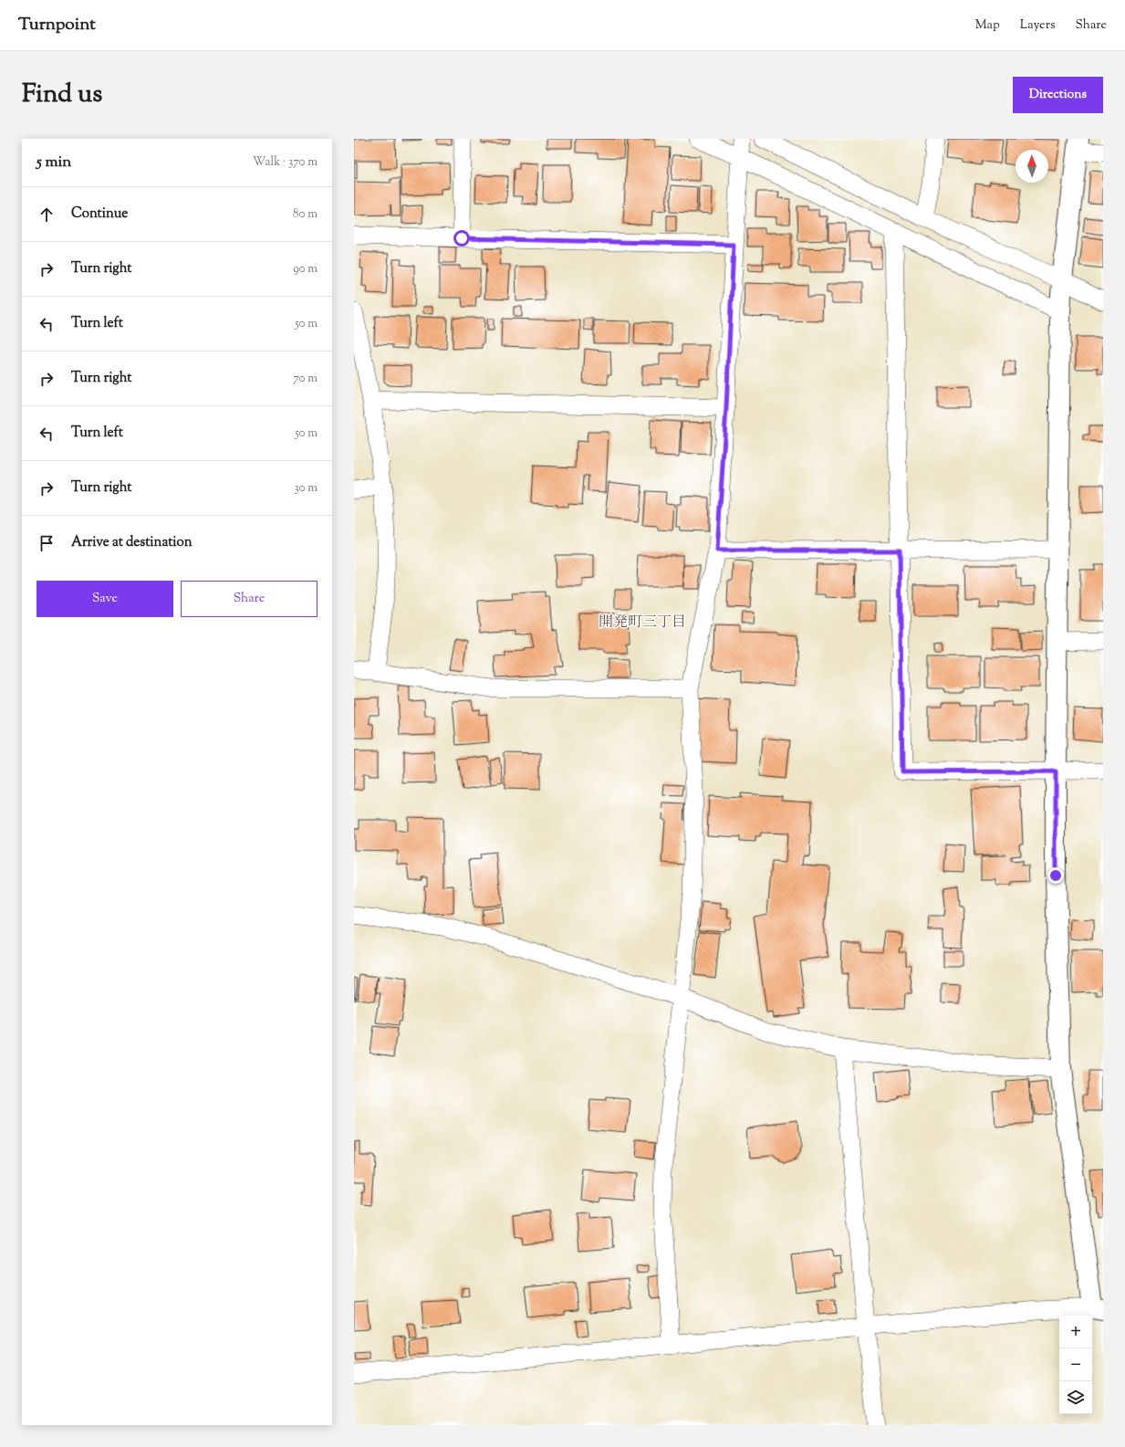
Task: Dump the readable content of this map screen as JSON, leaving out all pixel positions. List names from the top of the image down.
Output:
{
  "districts": ["開発町三丁目"],
  "north": "top",
  "page": {
    "header": "Turnpoint",
    "nav": ["Map", "Layers", "Share"],
    "title": "Find us",
    "buttons": [
      "Directions",
      ["Save", "Share"]
    ],
    "heading": ["5 min", "Walk · 370 m"],
    "list": [
      ["Continue", "80 m"],
      ["Turn right", "90 m"],
      ["Turn left", "50 m"],
      ["Turn right", "70 m"],
      ["Turn left", "50 m"],
      ["Turn right", "30 m"],
      "Arrive at destination"
    ],
    "map_buttons": ["+", "−"]
  }
}
